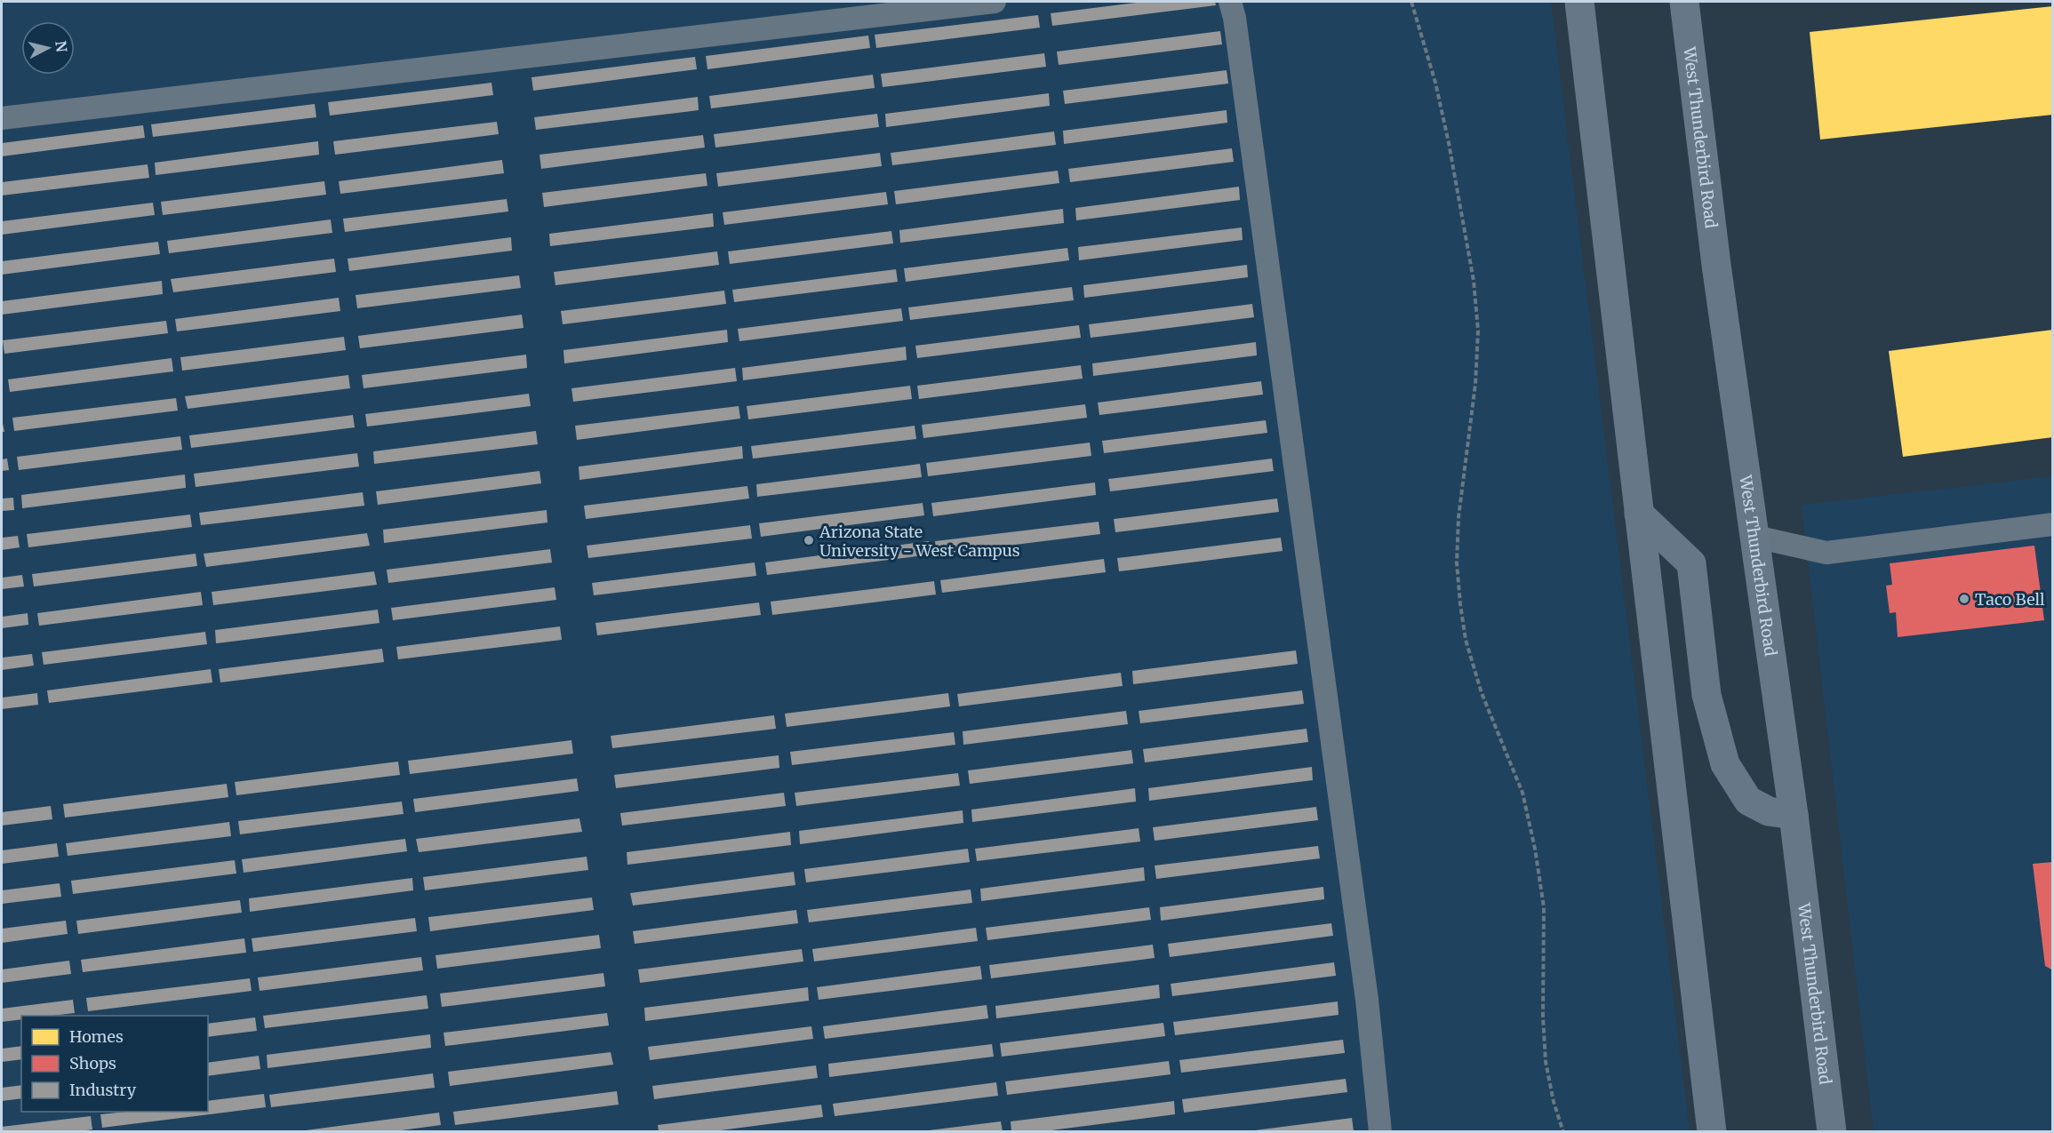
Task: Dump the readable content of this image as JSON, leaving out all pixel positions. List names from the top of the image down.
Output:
{
  "streets": {
    "main road": ["West Thunderbird Road"]
  },
  "places": ["Arizona State University - West Campus", "Taco Bell"],
  "legend": ["Homes", "Shops", "Industry"],
  "north": "right"
}
